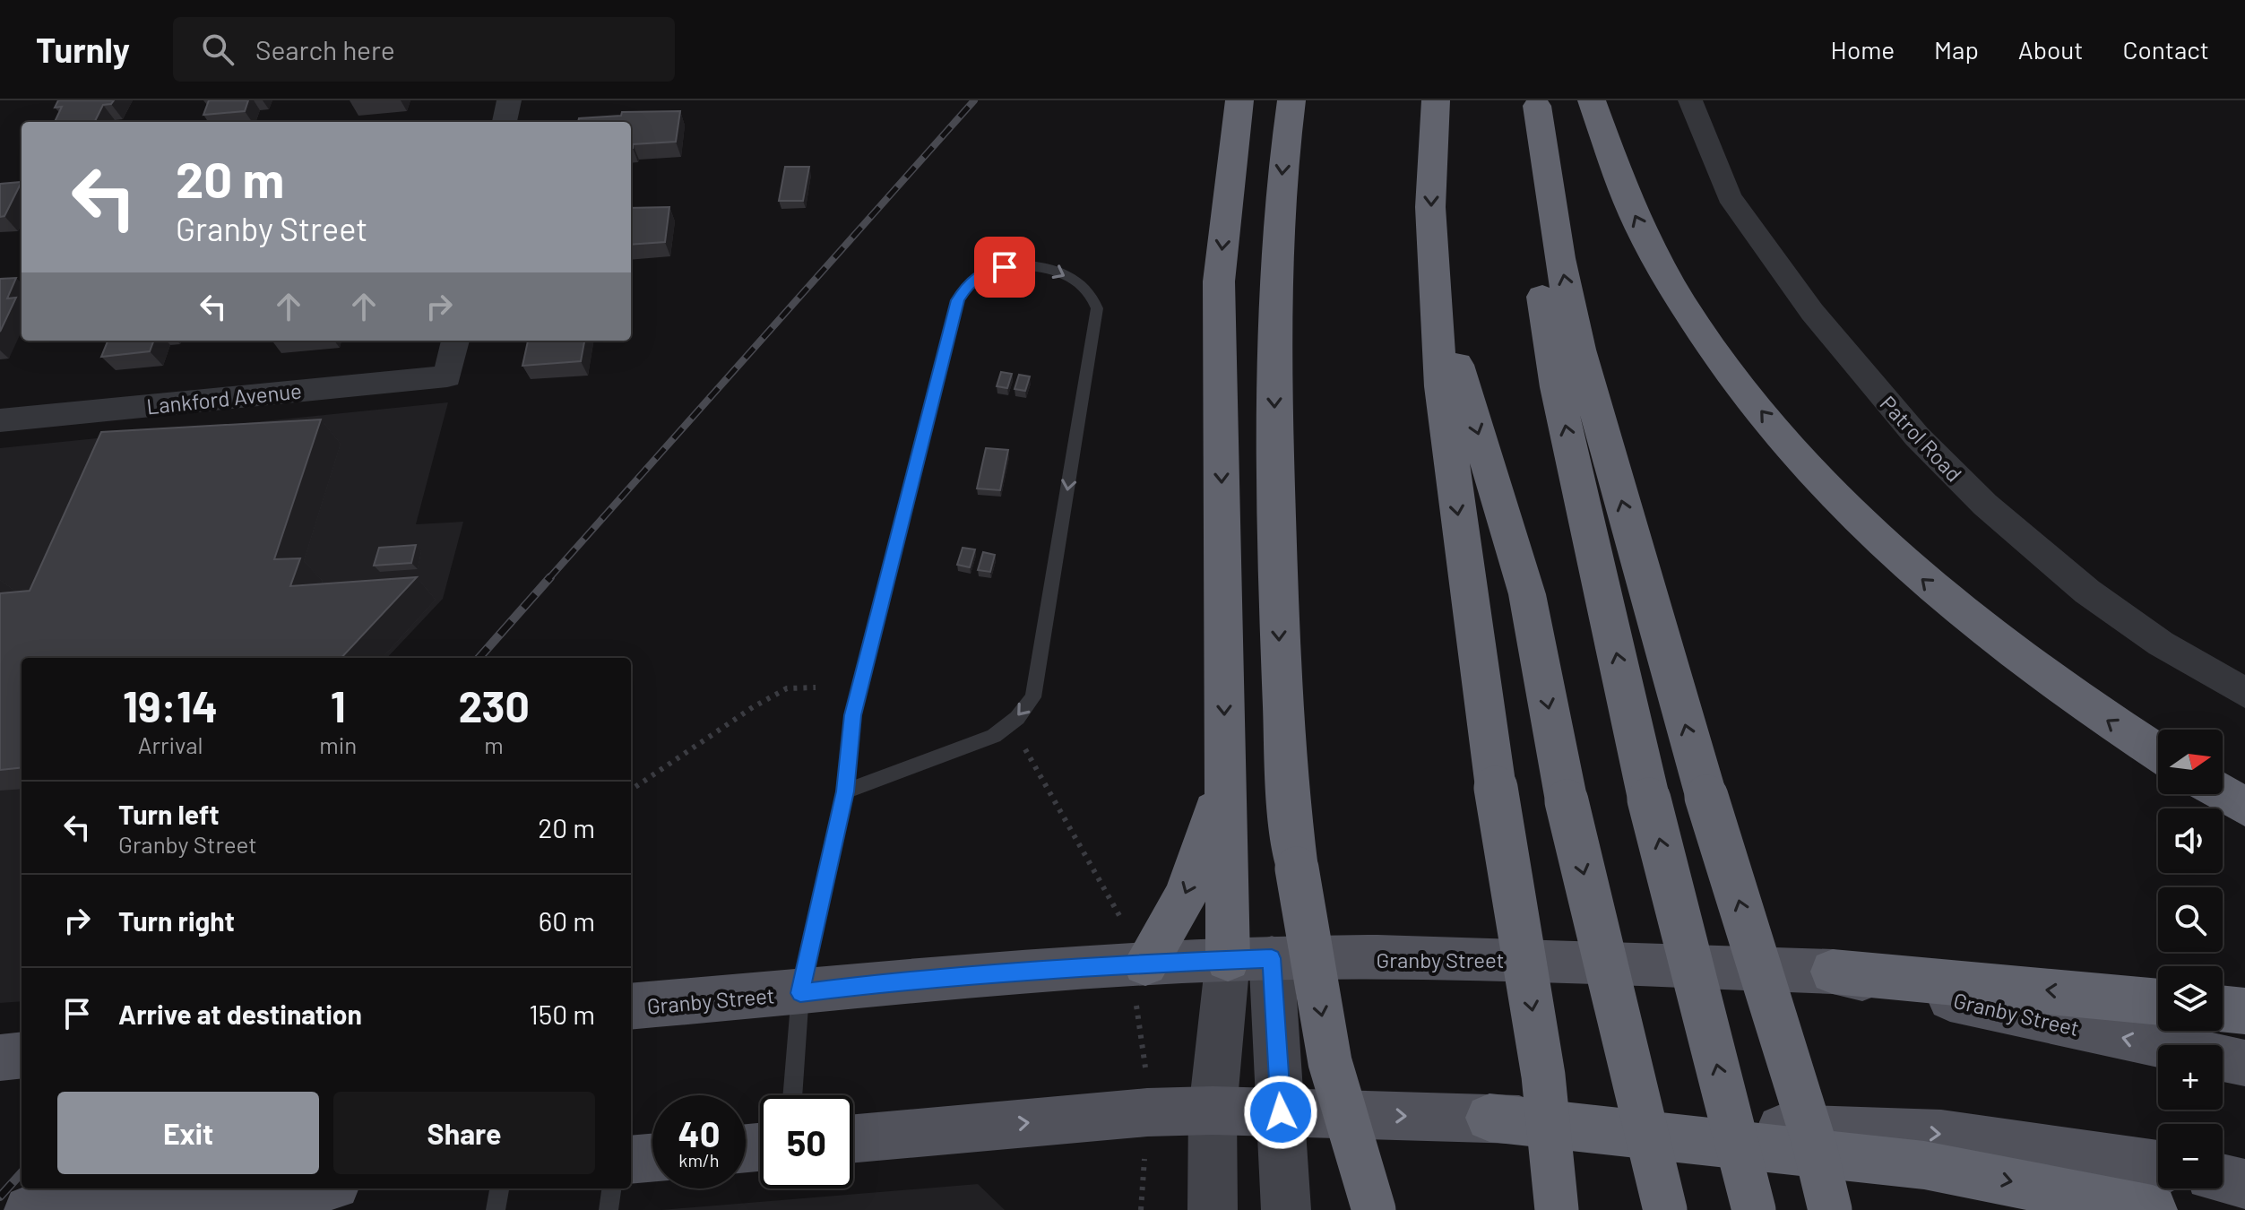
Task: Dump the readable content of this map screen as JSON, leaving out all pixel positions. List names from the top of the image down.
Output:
{
  "streets": {
    "main road": ["Granby Street"],
    "street": ["Lankford Avenue", "Patrol Road"]
  },
  "north": "right",
  "page": {
    "header": "Turnly",
    "search": "Search here",
    "nav": [
      "Home",
      "Map",
      "About",
      "Contact"
    ],
    "turn": ["20 m", "Granby Street"],
    "eta": [
      "19:14",
      "Arrival",
      "1",
      "min",
      "230",
      "m"
    ],
    "map_buttons": ["+", "−"],
    "list": [
      {
        "name": "Turn left",
        "note": "Granby Street",
        "value": "20 m"
      },
      {
        "name": "Turn right",
        "value": "60 m"
      },
      {
        "name": "Arrive at destination",
        "value": "150 m"
      }
    ],
    "buttons": ["Exit", "Share"],
    "speed": "40 km/h",
    "limit": "50"
  }
}
